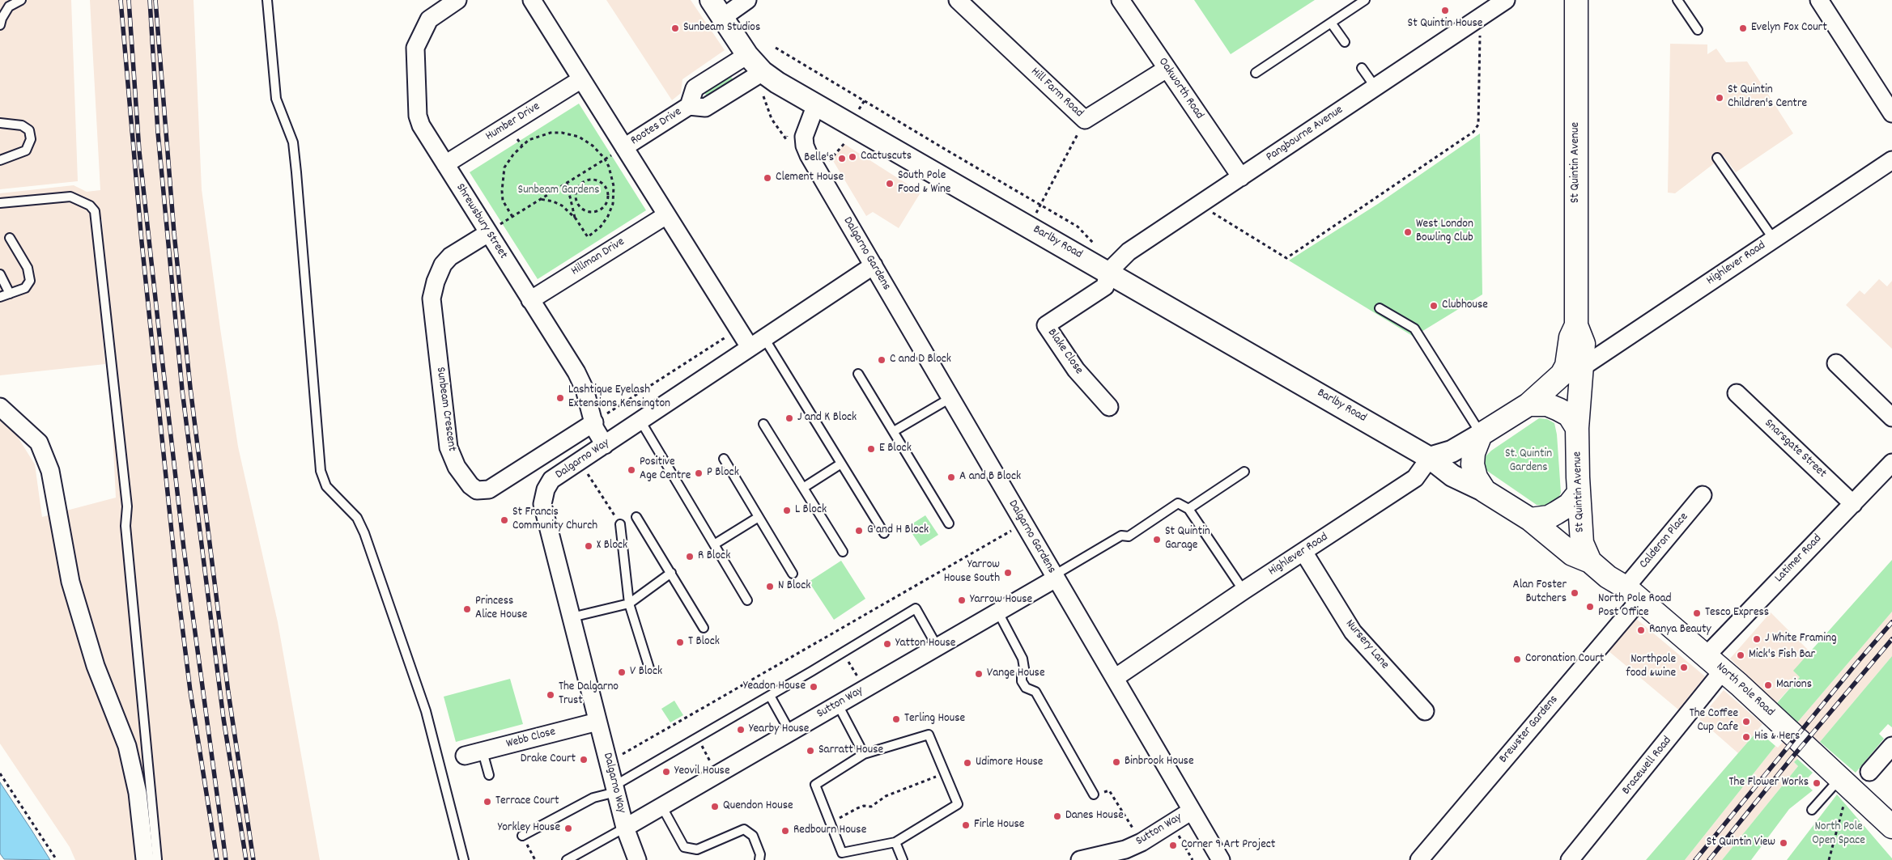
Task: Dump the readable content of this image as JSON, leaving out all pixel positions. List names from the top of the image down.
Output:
{
  "streets": {
    "main road": ["St Quintin Avenue", "North Pole Road"],
    "street": [
      "Oakworth Road",
      "Hill Farm Road",
      "Humber Drive",
      "Rootes Drive",
      "Pangbourne Avenue",
      "Shrewsbury Street",
      "Barlby Road",
      "Dalgarno Gardens",
      "Hillman Drive",
      "Highlever Road",
      "Blake Close",
      "Sunbeam Crescent",
      "Snarsgate Street",
      "Dalgarno Way",
      "Calderon Place",
      "Latimer Road",
      "Nursery Lane",
      "Sutton Way",
      "Brewster Gardens",
      "Webb Close",
      "Bracewell Road"
    ]
  },
  "crossings": [
    ["Oakworth Road", "Hill Farm Road"],
    ["Oakworth Road", "Pangbourne Avenue"],
    ["Humber Drive", "Shrewsbury Street"],
    ["Rootes Drive", "Barlby Road"],
    ["Pangbourne Avenue", "Barlby Road"],
    ["Pangbourne Avenue", "Blake Close"],
    ["St Quintin Avenue", "Highlever Road"],
    ["St Quintin Avenue", "North Pole Road"],
    ["Shrewsbury Street", "Hillman Drive"],
    ["Shrewsbury Street", "Sunbeam Crescent"],
    ["Shrewsbury Street", "Dalgarno Way"],
    ["Barlby Road", "Dalgarno Gardens"],
    ["Barlby Road", "Highlever Road"],
    ["Barlby Road", "Blake Close"],
    ["Dalgarno Gardens", "Highlever Road"],
    ["Dalgarno Gardens", "Dalgarno Way"],
    ["Dalgarno Gardens", "Sutton Way"],
    ["Highlever Road", "Nursery Lane"],
    ["Snarsgate Street", "Latimer Road"],
    ["Dalgarno Way", "Sutton Way"],
    ["Dalgarno Way", "Webb Close"],
    ["Calderon Place", "North Pole Road"],
    ["Calderon Place", "Brewster Gardens"],
    ["Latimer Road", "North Pole Road"],
    ["North Pole Road", "Brewster Gardens"],
    ["North Pole Road", "Bracewell Road"]
  ],
  "parks": ["Sunbeam Gardens", "St. Quintin Gardens", "North Pole Open Space"],
  "places": [
    "St Quintin House",
    "Sunbeam Studios",
    "Evelyn Fox Court",
    "St Quintin Children's Centre",
    "Cactuscuts",
    "Belle's",
    "Clement House",
    "South Pole Food & Wine",
    "West London Bowling Club",
    "Clubhouse",
    "C and D Block",
    "Lashtique Eyelash Extensions Kensington",
    "J and K Block",
    "E Block",
    "Positive Age Centre",
    "P Block",
    "A and B Block",
    "L Block",
    "St Francis Community Church",
    "G and H Block",
    "St Quintin Garage",
    "X Block",
    "R Block",
    "Yarrow House South",
    "N Block",
    "Alan Foster Butchers",
    "Yarrow House",
    "North Pole Road Post Office",
    "Princess Alice House",
    "Tesco Express",
    "Ranya Beauty",
    "J White Framing",
    "T Block",
    "Yatton House",
    "Mick's Fish Bar",
    "Coronation Court",
    "Northpole food &wine",
    "V Block",
    "Vange House",
    "Marions",
    "Yeadon House",
    "The Dalgarno Trust",
    "Terling House",
    "The Coffee Cup Cafe",
    "Yearby House",
    "His & Hers",
    "Sarratt House",
    "Drake Court",
    "Binbrook House",
    "Udimore House",
    "Yeovil House",
    "The Flower Works",
    "Terrace Court",
    "Quendon House",
    "Danes House",
    "Firle House",
    "Yorkley House",
    "Redbourn House",
    "St Quintin View",
    "Corner 9 Art Project"
  ]
}
